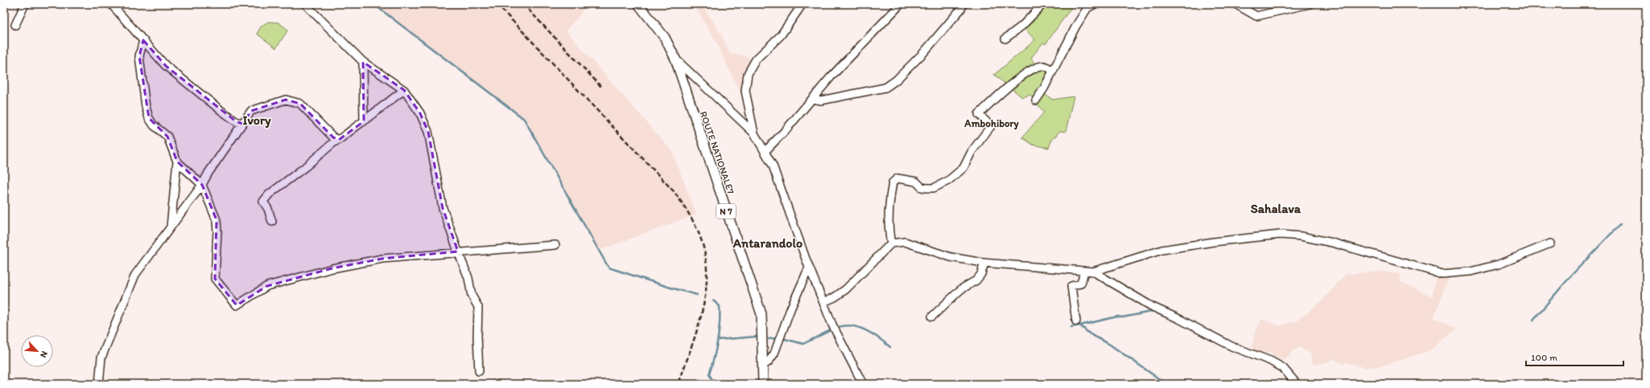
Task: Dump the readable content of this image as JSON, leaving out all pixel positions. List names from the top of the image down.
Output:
{
  "streets": {
    "main road": ["ROUTE NATIONALE7", "N 7"]
  },
  "crossings": [
    ["ROUTE NATIONALE7", "N 7"]
  ],
  "districts": [
    "Ivory",
    "Ambohibory",
    "Sahalava",
    "Antarandolo"
  ],
  "scale_bar": "100 m",
  "north": "bottom right"
}
